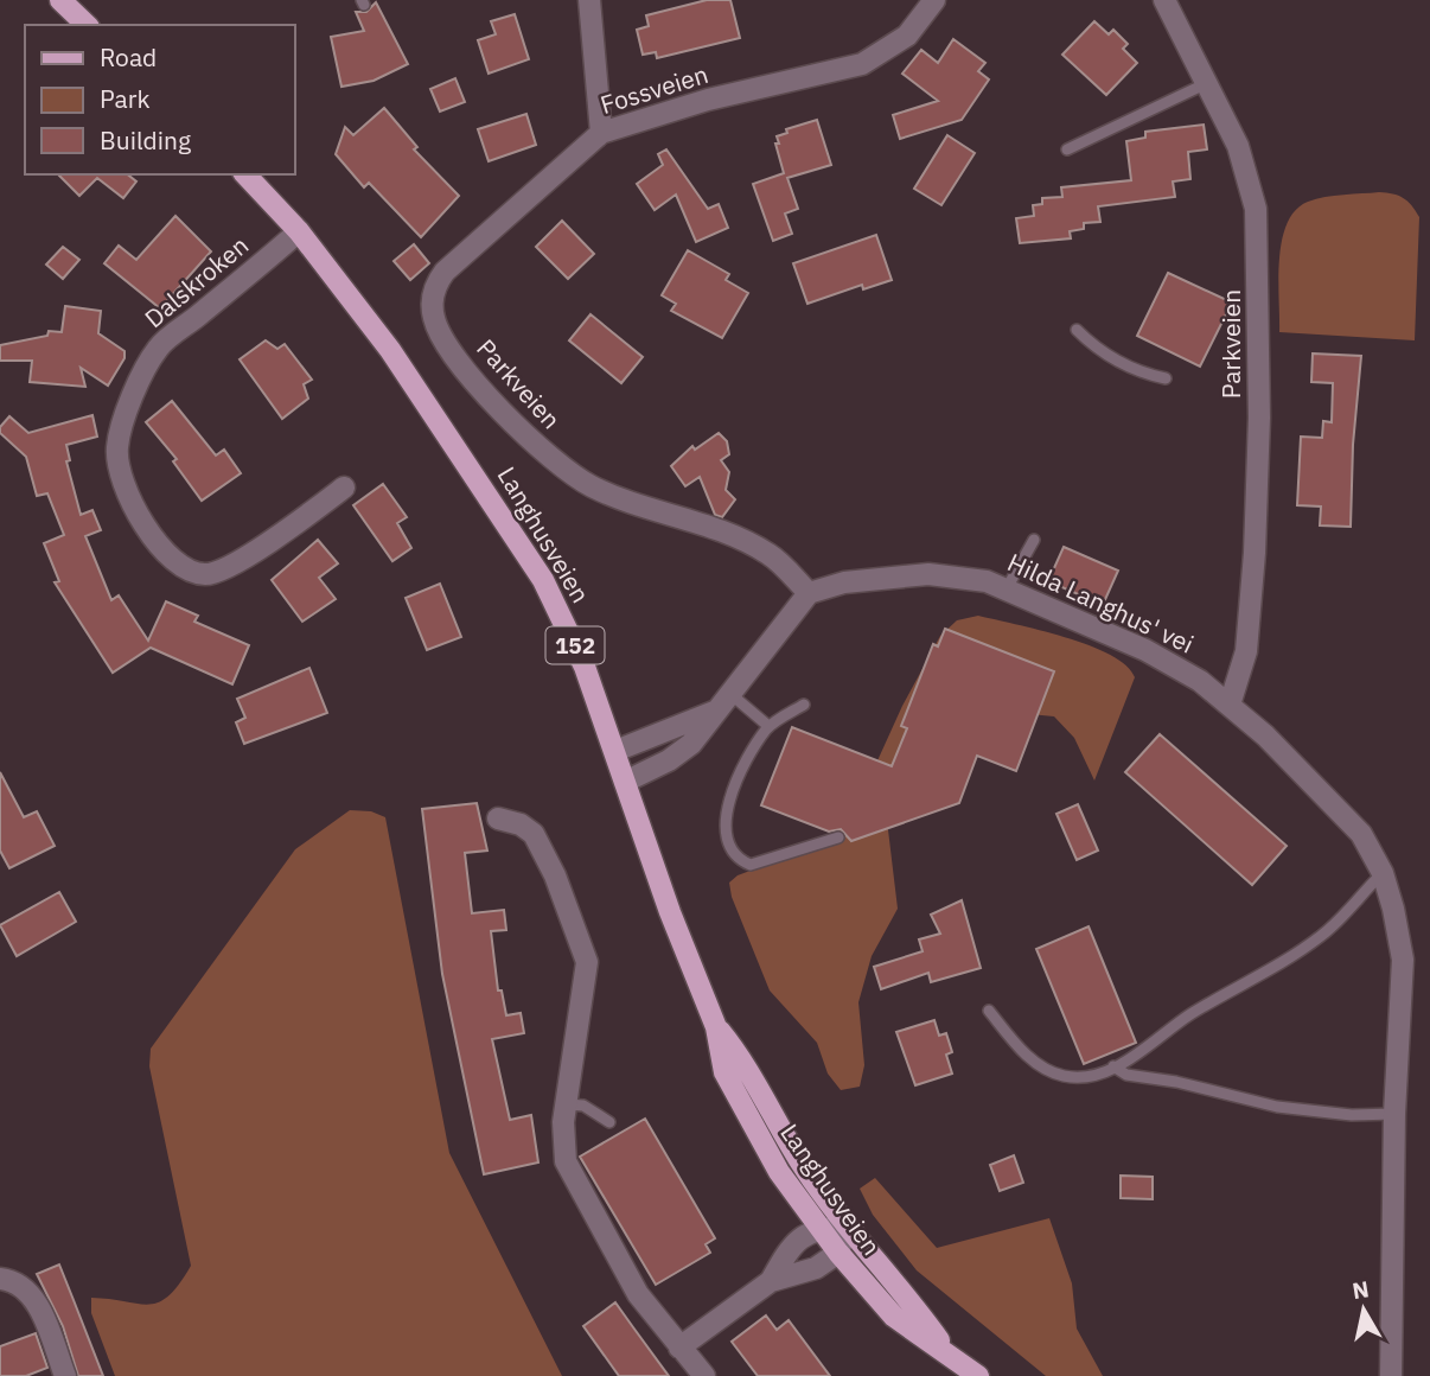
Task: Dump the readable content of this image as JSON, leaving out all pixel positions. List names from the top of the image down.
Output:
{
  "streets": {
    "main road": ["Langhusveien", "152"],
    "street": [
      "Fossveien",
      "Dalskroken",
      "Parkveien",
      "Hilda Langhus' vei"
    ]
  },
  "crossings": [
    ["Fossveien", "Parkveien"],
    ["Dalskroken", "Langhusveien"],
    ["Parkveien", "Hilda Langhus' vei"]
  ],
  "legend": ["Road", "Park", "Building"],
  "north": "top"
}
